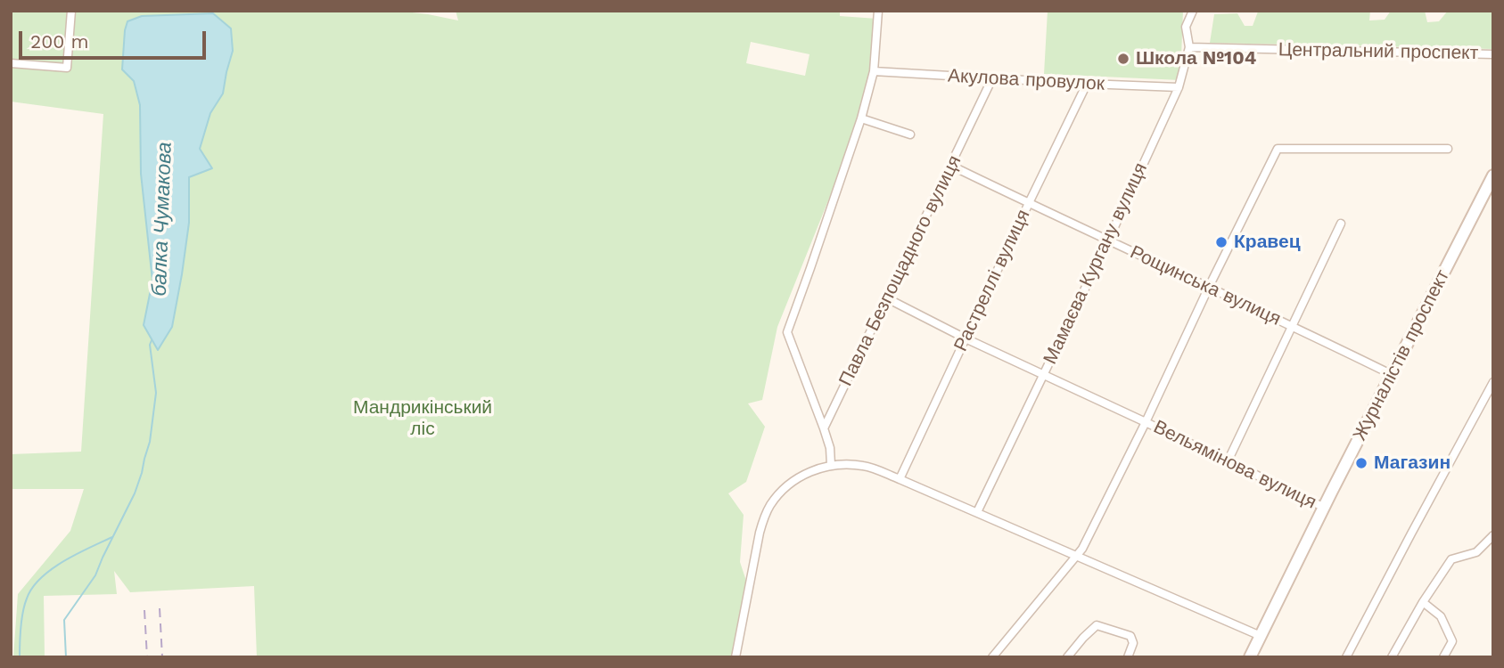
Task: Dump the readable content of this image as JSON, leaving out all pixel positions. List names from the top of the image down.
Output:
{
  "streets": {
    "main road": ["Журналістів проспект"],
    "street": [
      "Центральний проспект",
      "Акулова провулок",
      "Мамаєва Кургану вулиця",
      "Павла Безпощадного вулиця",
      "Растреллі вулиця",
      "Рощинська вулиця",
      "Вельямінова вулиця"
    ]
  },
  "crossings": [
    ["Центральний проспект", "Мамаєва Кургану вулиця"],
    ["Акулова провулок", "Мамаєва Кургану вулиця"],
    ["Акулова провулок", "Павла Безпощадного вулиця"],
    ["Акулова провулок", "Растреллі вулиця"],
    ["Мамаєва Кургану вулиця", "Рощинська вулиця"],
    ["Мамаєва Кургану вулиця", "Вельямінова вулиця"],
    ["Павла Безпощадного вулиця", "Рощинська вулиця"],
    ["Павла Безпощадного вулиця", "Вельямінова вулиця"],
    ["Растреллі вулиця", "Рощинська вулиця"],
    ["Растреллі вулиця", "Вельямінова вулиця"],
    ["Рощинська вулиця", "Журналістів проспект"],
    ["Рощинська вулиця", "Вельямінова вулиця"],
    ["Журналістів проспект", "Вельямінова вулиця"]
  ],
  "water": ["балка Чумакова"],
  "parks": ["Мандрикінський ліс"],
  "places": ["Школа №104", "Кравец", "Магазин"],
  "scale_bar": "200 m"
}
